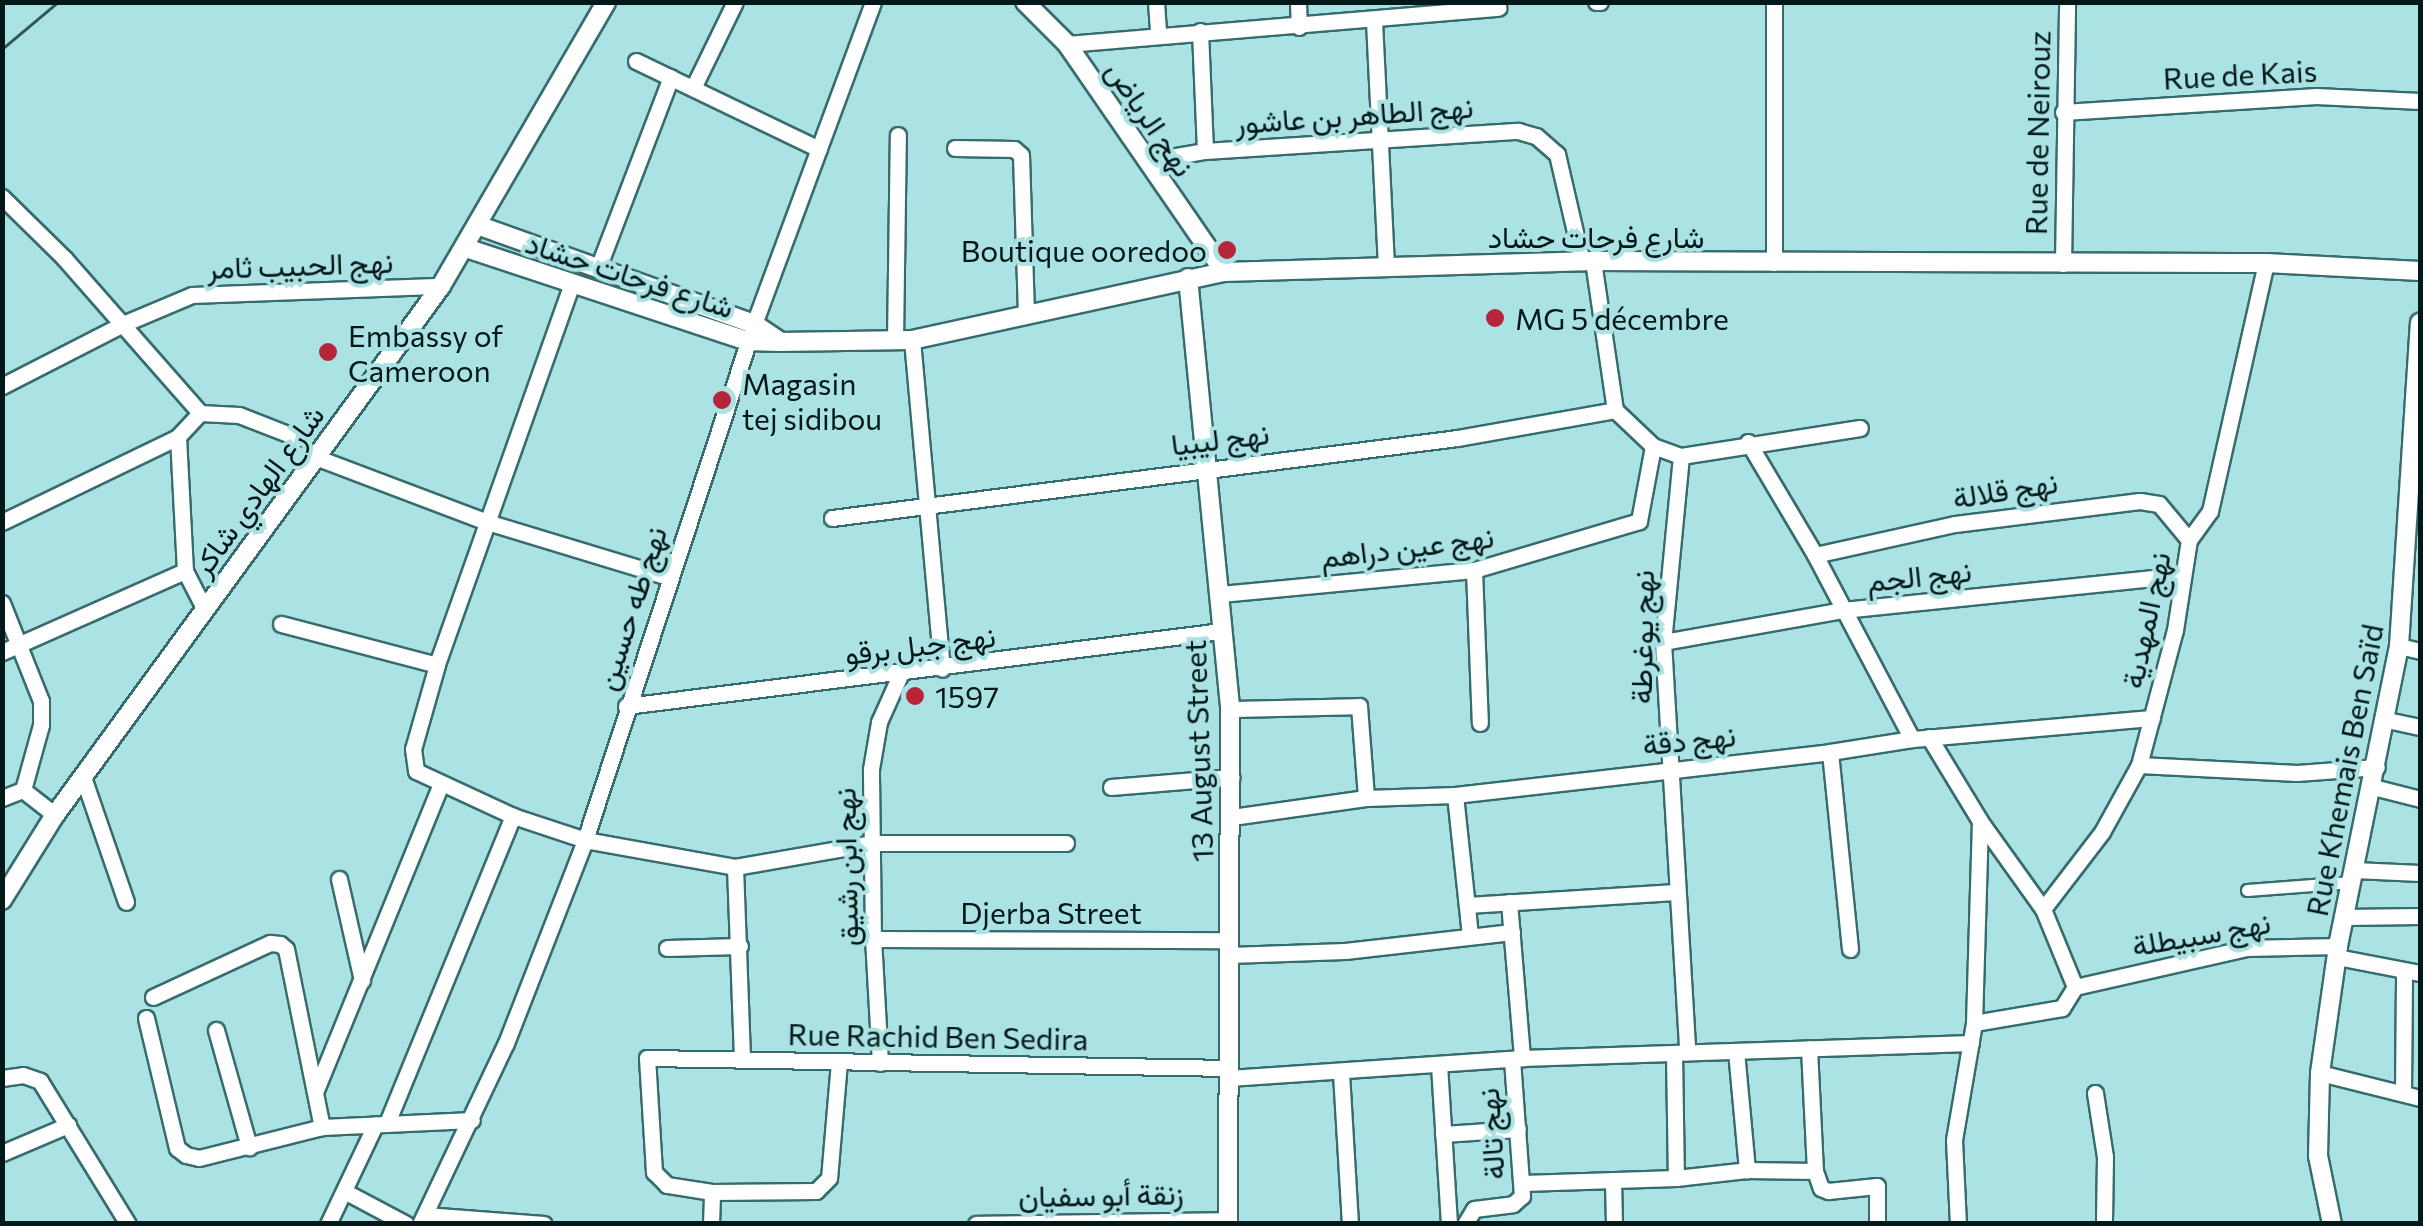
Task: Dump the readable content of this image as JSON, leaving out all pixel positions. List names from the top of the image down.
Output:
{
  "streets": {
    "street": [
      "Rue de Kais",
      "نهج الطاهر بن عاشور",
      "نهج الرياض",
      "Rue de Neirouz",
      "شارع فرحات حشاد",
      "نهج الحبيب ثامر",
      "نهج ليبيا",
      "نهج قلالة",
      "شارع الهادي شاكر",
      "نهج عين دراهم",
      "نهج الجم",
      "نهج طه حسين",
      "نهج المهدية",
      "نهج يوغرطة",
      "نهج جبل برقو",
      "نهج دقة",
      "13 August Street",
      "Rue Khemais Ben Saïd",
      "نهج ابن رشيق",
      "Djerba Street",
      "نهج سبيطلة",
      "Rue Rachid Ben Sedira",
      "نهج تالة",
      "زنقة أبو سفيان"
    ]
  },
  "crossings": [
    ["Rue de Kais", "Rue de Neirouz"],
    ["نهج الطاهر بن عاشور", "نهج الرياض"],
    ["نهج الطاهر بن عاشور", "شارع فرحات حشاد"],
    ["نهج الرياض", "شارع فرحات حشاد"],
    ["Rue de Neirouz", "شارع فرحات حشاد"],
    ["شارع فرحات حشاد", "شارع الهادي شاكر"],
    ["شارع فرحات حشاد", "نهج طه حسين"],
    ["شارع فرحات حشاد", "نهج المهدية"],
    ["شارع فرحات حشاد", "13 August Street"],
    ["نهج الحبيب ثامر", "شارع الهادي شاكر"],
    ["نهج ليبيا", "13 August Street"],
    ["نهج قلالة", "نهج المهدية"],
    ["نهج عين دراهم", "نهج يوغرطة"],
    ["نهج عين دراهم", "13 August Street"],
    ["نهج الجم", "نهج المهدية"],
    ["نهج الجم", "نهج يوغرطة"],
    ["نهج طه حسين", "نهج جبل برقو"],
    ["نهج المهدية", "نهج دقة"],
    ["نهج يوغرطة", "نهج دقة"],
    ["نهج يوغرطة", "Rue Rachid Ben Sedira"],
    ["نهج جبل برقو", "13 August Street"],
    ["نهج جبل برقو", "نهج ابن رشيق"],
    ["نهج دقة", "13 August Street"],
    ["13 August Street", "Djerba Street"],
    ["13 August Street", "Rue Rachid Ben Sedira"],
    ["13 August Street", "زنقة أبو سفيان"],
    ["Rue Khemais Ben Saïd", "نهج سبيطلة"],
    ["نهج ابن رشيق", "Djerba Street"],
    ["نهج ابن رشيق", "Rue Rachid Ben Sedira"],
    ["Djerba Street", "نهج تالة"],
    ["Rue Rachid Ben Sedira", "نهج تالة"]
  ],
  "places": [
    "Boutique ooredoo",
    "MG 5 décembre",
    "Embassy of Cameroon",
    "Magasin tej sidibou",
    "1597"
  ]
}
